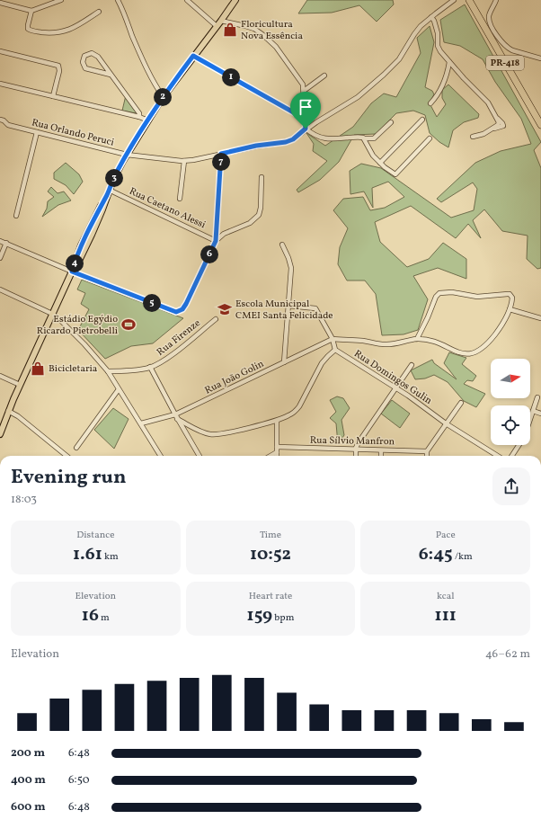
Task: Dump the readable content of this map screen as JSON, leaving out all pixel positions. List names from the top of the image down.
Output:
{
  "streets": {
    "highway": ["PR-418"],
    "street": [
      "Rua Orlando Peruci",
      "Rua Caetano Alessi",
      "Rua Firenze",
      "Rua João Golin",
      "Rua Domingos Gulin",
      "Rua Sílvio Manfron"
    ]
  },
  "places": {
    "shop": ["Floricultura Nova Essência", "Bicicletaria"],
    "school or university": ["Escola Municipal CMEI Santa Felicidade"],
    "sports": ["Estádio Egýdio Ricardo Pietrobelli"]
  },
  "north": "right",
  "page": {
    "pins": [
      "1",
      "2",
      "7",
      "3",
      "6",
      "4",
      "5"
    ],
    "heading": ["Evening run", "18:03"],
    "stats": [
      ["Distance", "1.61 km"],
      ["Time", "10:52"],
      ["Pace", "6:45 /km"],
      ["Elevation", "16 m"],
      ["Heart rate", "159 bpm"],
      ["kcal", "111"]
    ],
    "chart": ["Elevation", "46–62 m"],
    "list": [
      {
        "name": "200 m",
        "note": "6:48"
      },
      {
        "name": "400 m",
        "note": "6:50"
      },
      {
        "name": "600 m",
        "note": "6:48"
      }
    ]
  }
}
